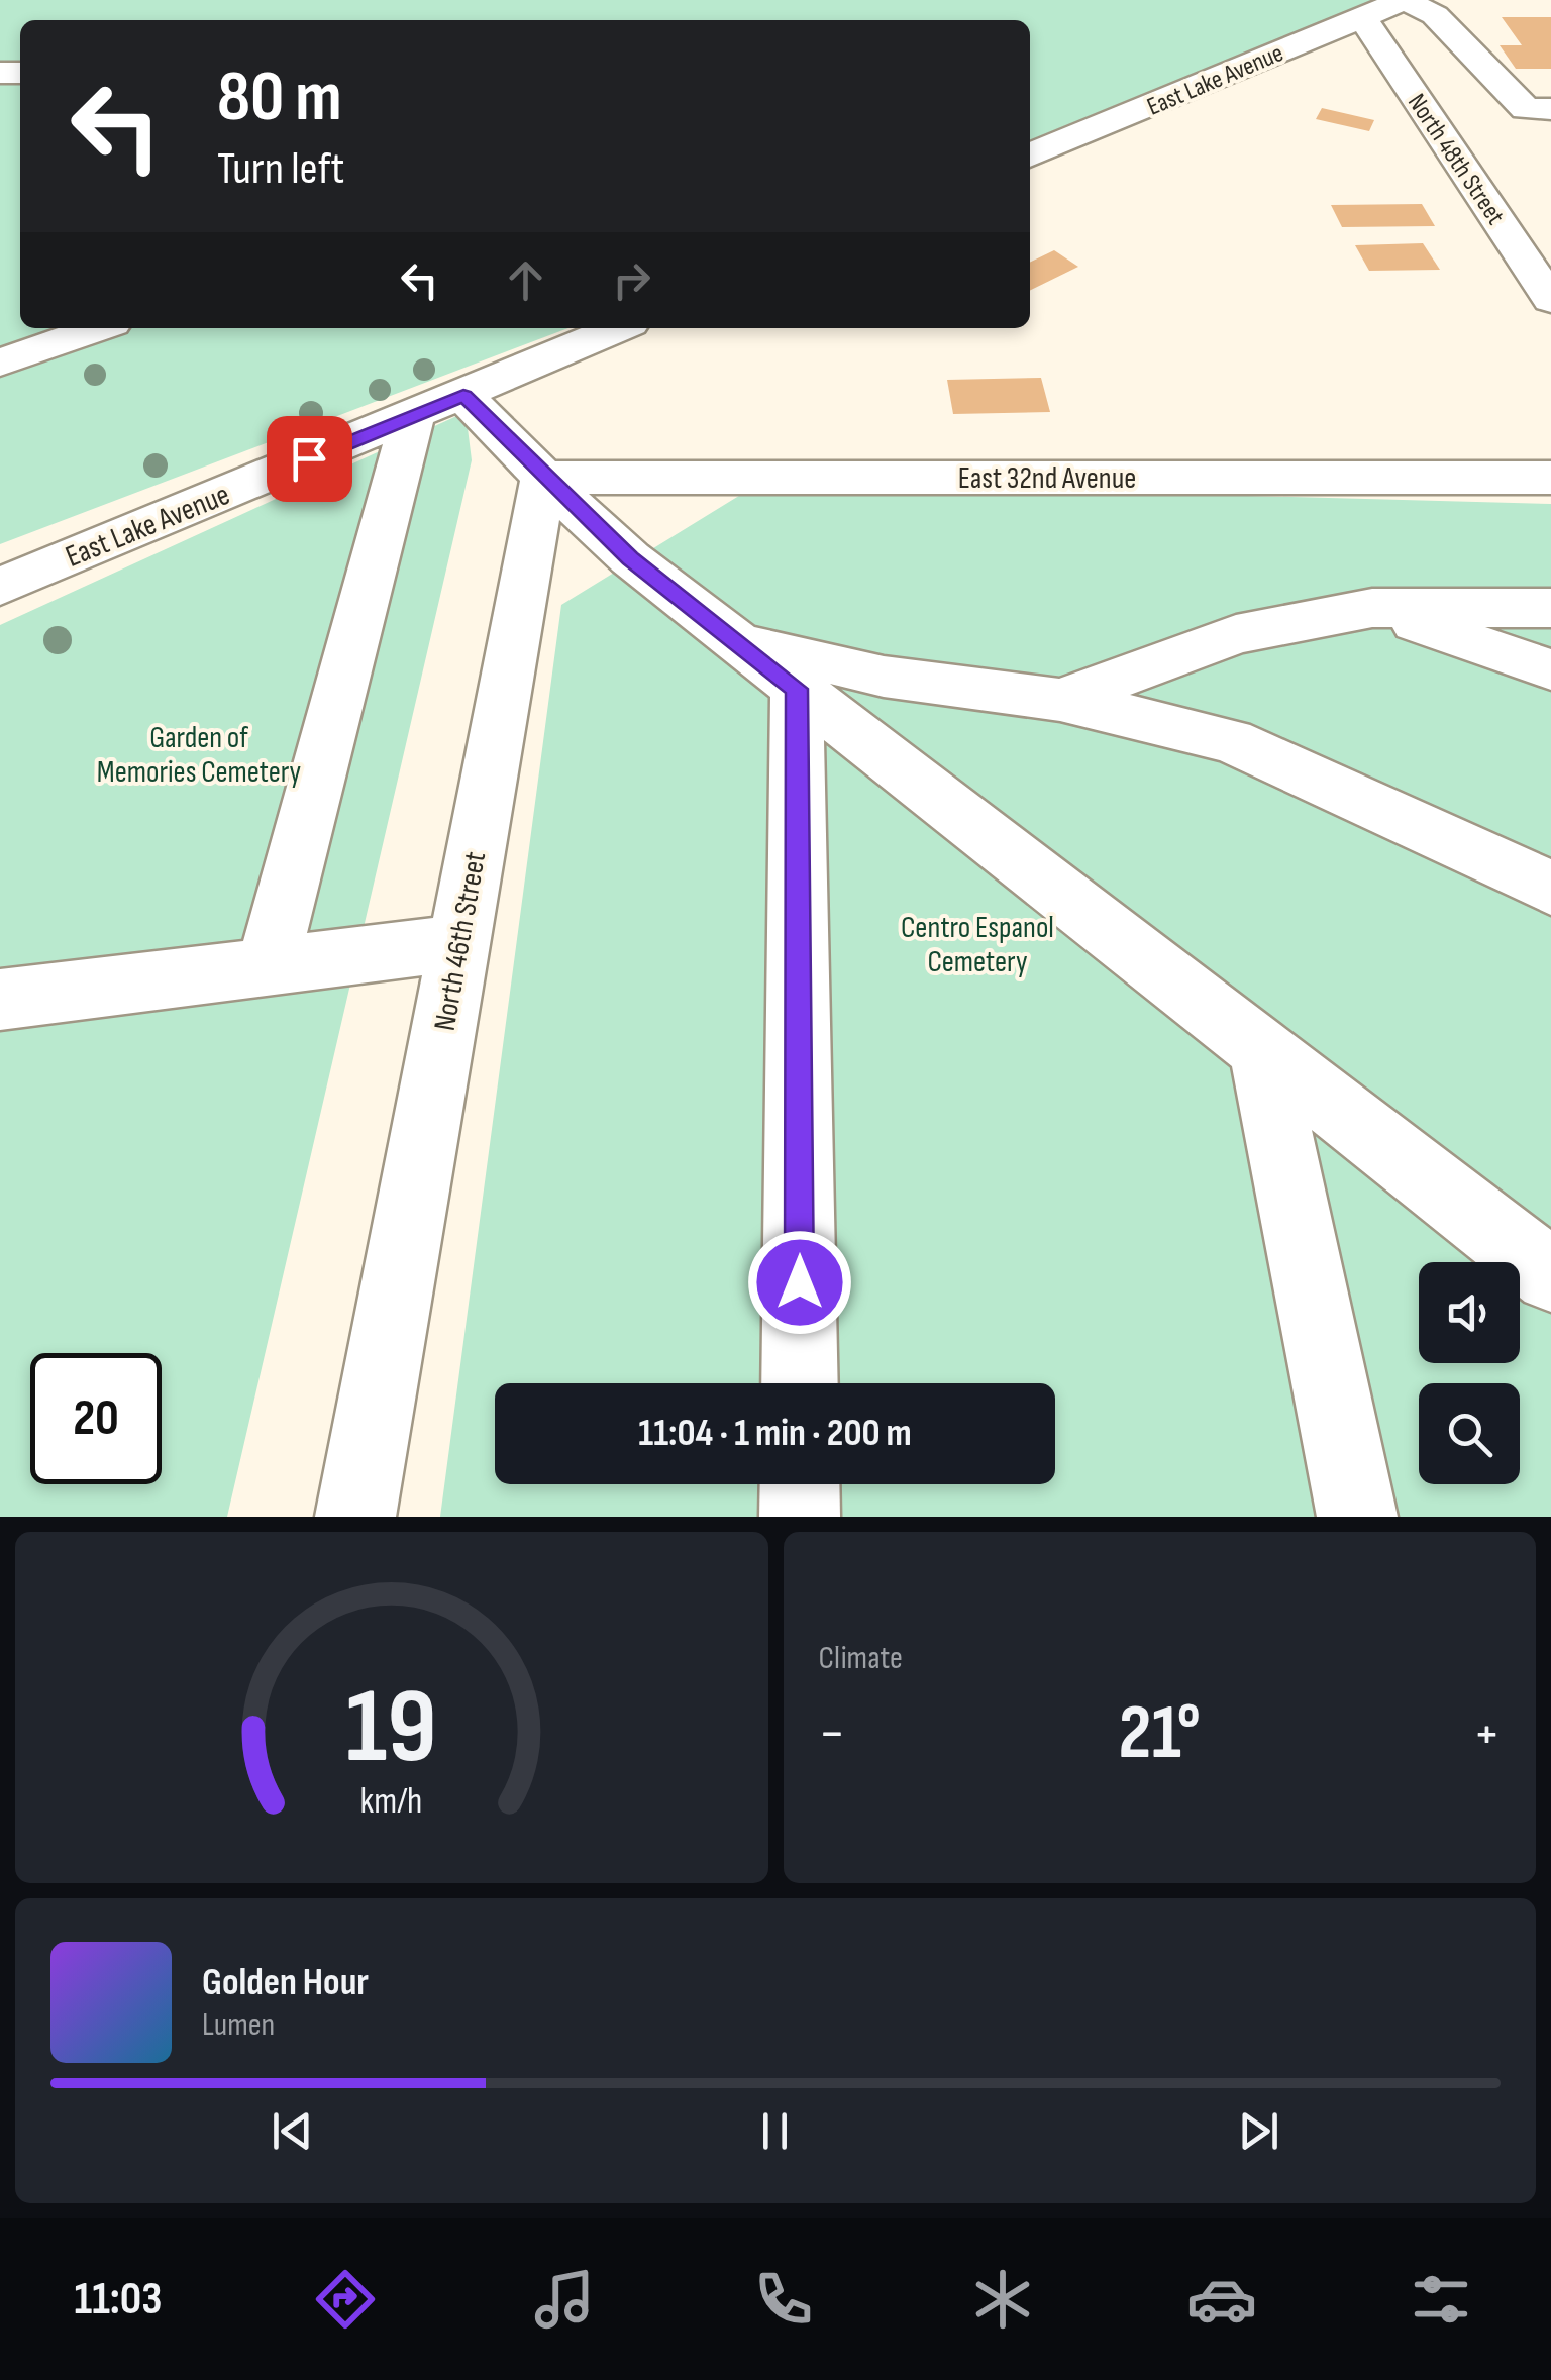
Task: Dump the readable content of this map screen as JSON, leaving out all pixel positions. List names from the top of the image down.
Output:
{
  "streets": {
    "street": [
      "East Lake Avenue",
      "North 48th Street",
      "East 32nd Avenue",
      "North 46th Street"
    ]
  },
  "crossings": [
    ["East Lake Avenue", "North 48th Street"],
    ["East 32nd Avenue", "North 46th Street"]
  ],
  "parks": ["Garden of Memories Cemetery", "Centro Espanol Cemetery"],
  "page": {
    "turn": ["80 m", "Turn left"],
    "limit": "20",
    "trip": "11:04 · 1 min · 200 m",
    "tile": "Climate",
    "heat": ["−", "21°", "+"],
    "song": ["Golden Hour", "Lumen"],
    "tabs": "11:03",
    "gauge": ["19", "km/h"]
  }
}
